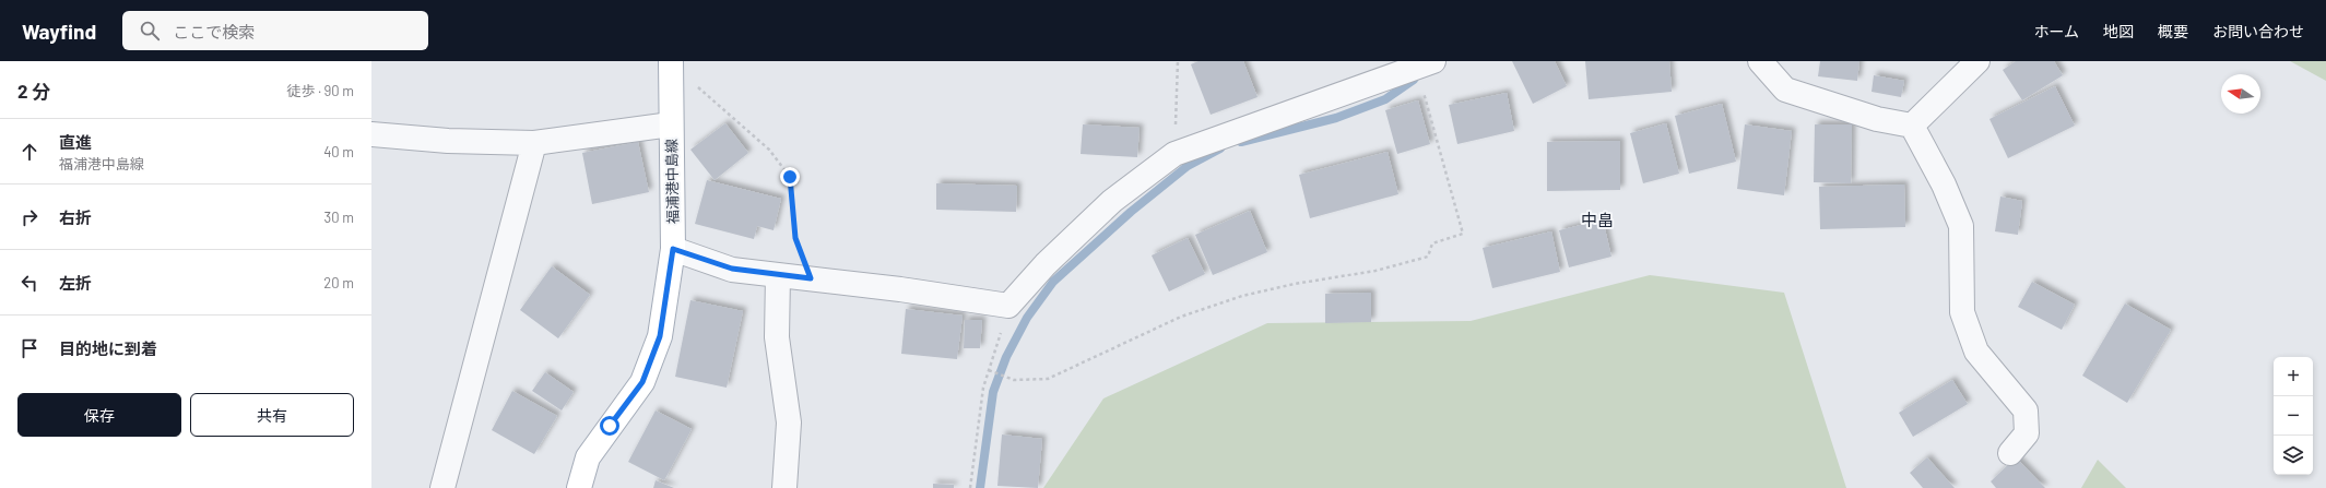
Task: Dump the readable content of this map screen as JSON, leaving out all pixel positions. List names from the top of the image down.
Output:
{
  "streets": {
    "main road": ["福浦港中島線"]
  },
  "districts": ["中畠"],
  "north": "left",
  "page": {
    "header": "Wayfind",
    "search": "ここで検索",
    "nav": [
      "ホーム",
      "地図",
      "概要",
      "お問い合わせ"
    ],
    "heading": ["2 分", "徒歩 · 90 m"],
    "list": [
      ["直進", "福浦港中島線", "40 m"],
      ["右折", "30 m"],
      ["左折", "20 m"],
      "目的地に到着"
    ],
    "map_buttons": ["+", "−"],
    "buttons": ["保存", "共有"]
  }
}
